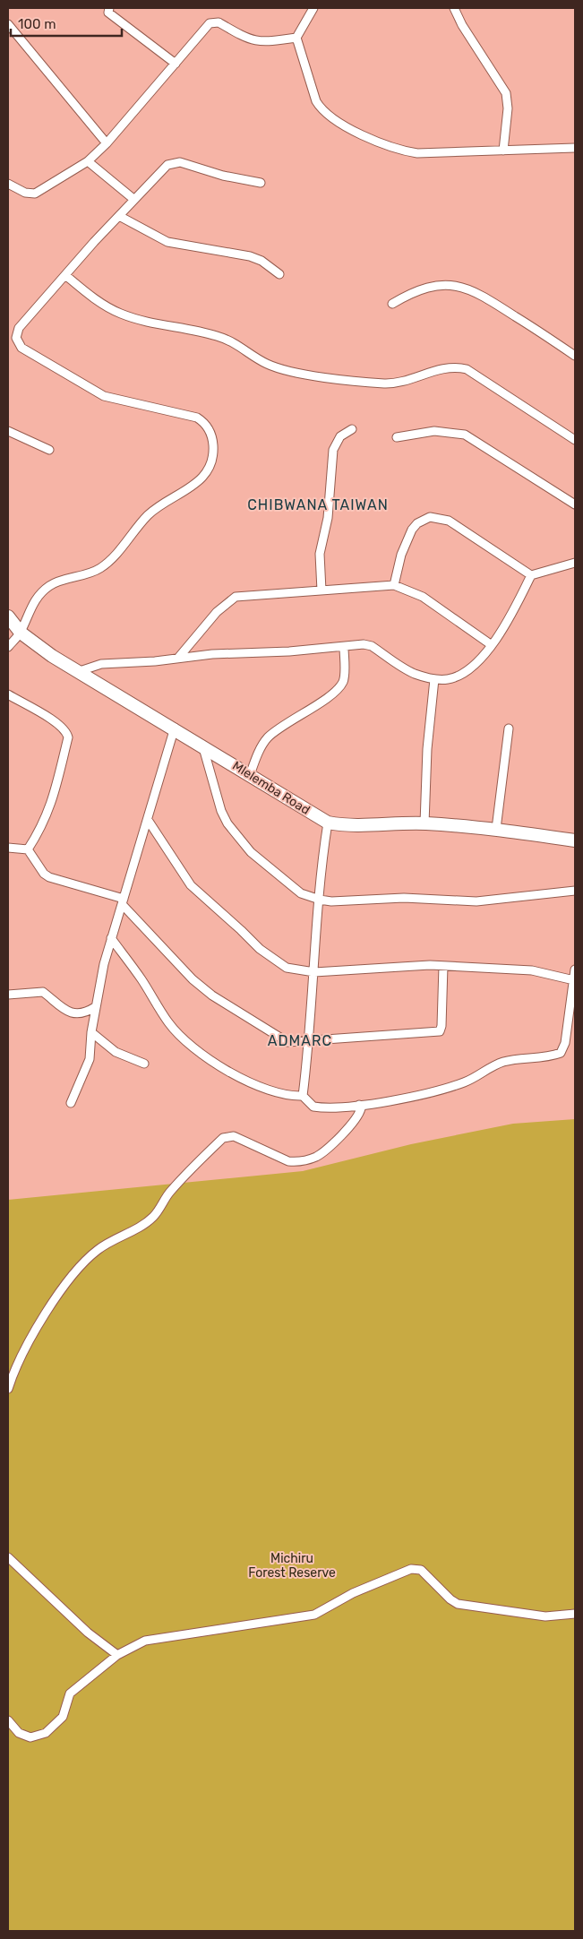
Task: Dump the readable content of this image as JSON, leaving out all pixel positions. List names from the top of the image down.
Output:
{
  "streets": {
    "street": ["Mlelemba Road"]
  },
  "districts": ["CHIBWANA TAIWAN", "ADMARC"],
  "parks": ["Michiru Forest Reserve"],
  "scale_bar": "100 m"
}
